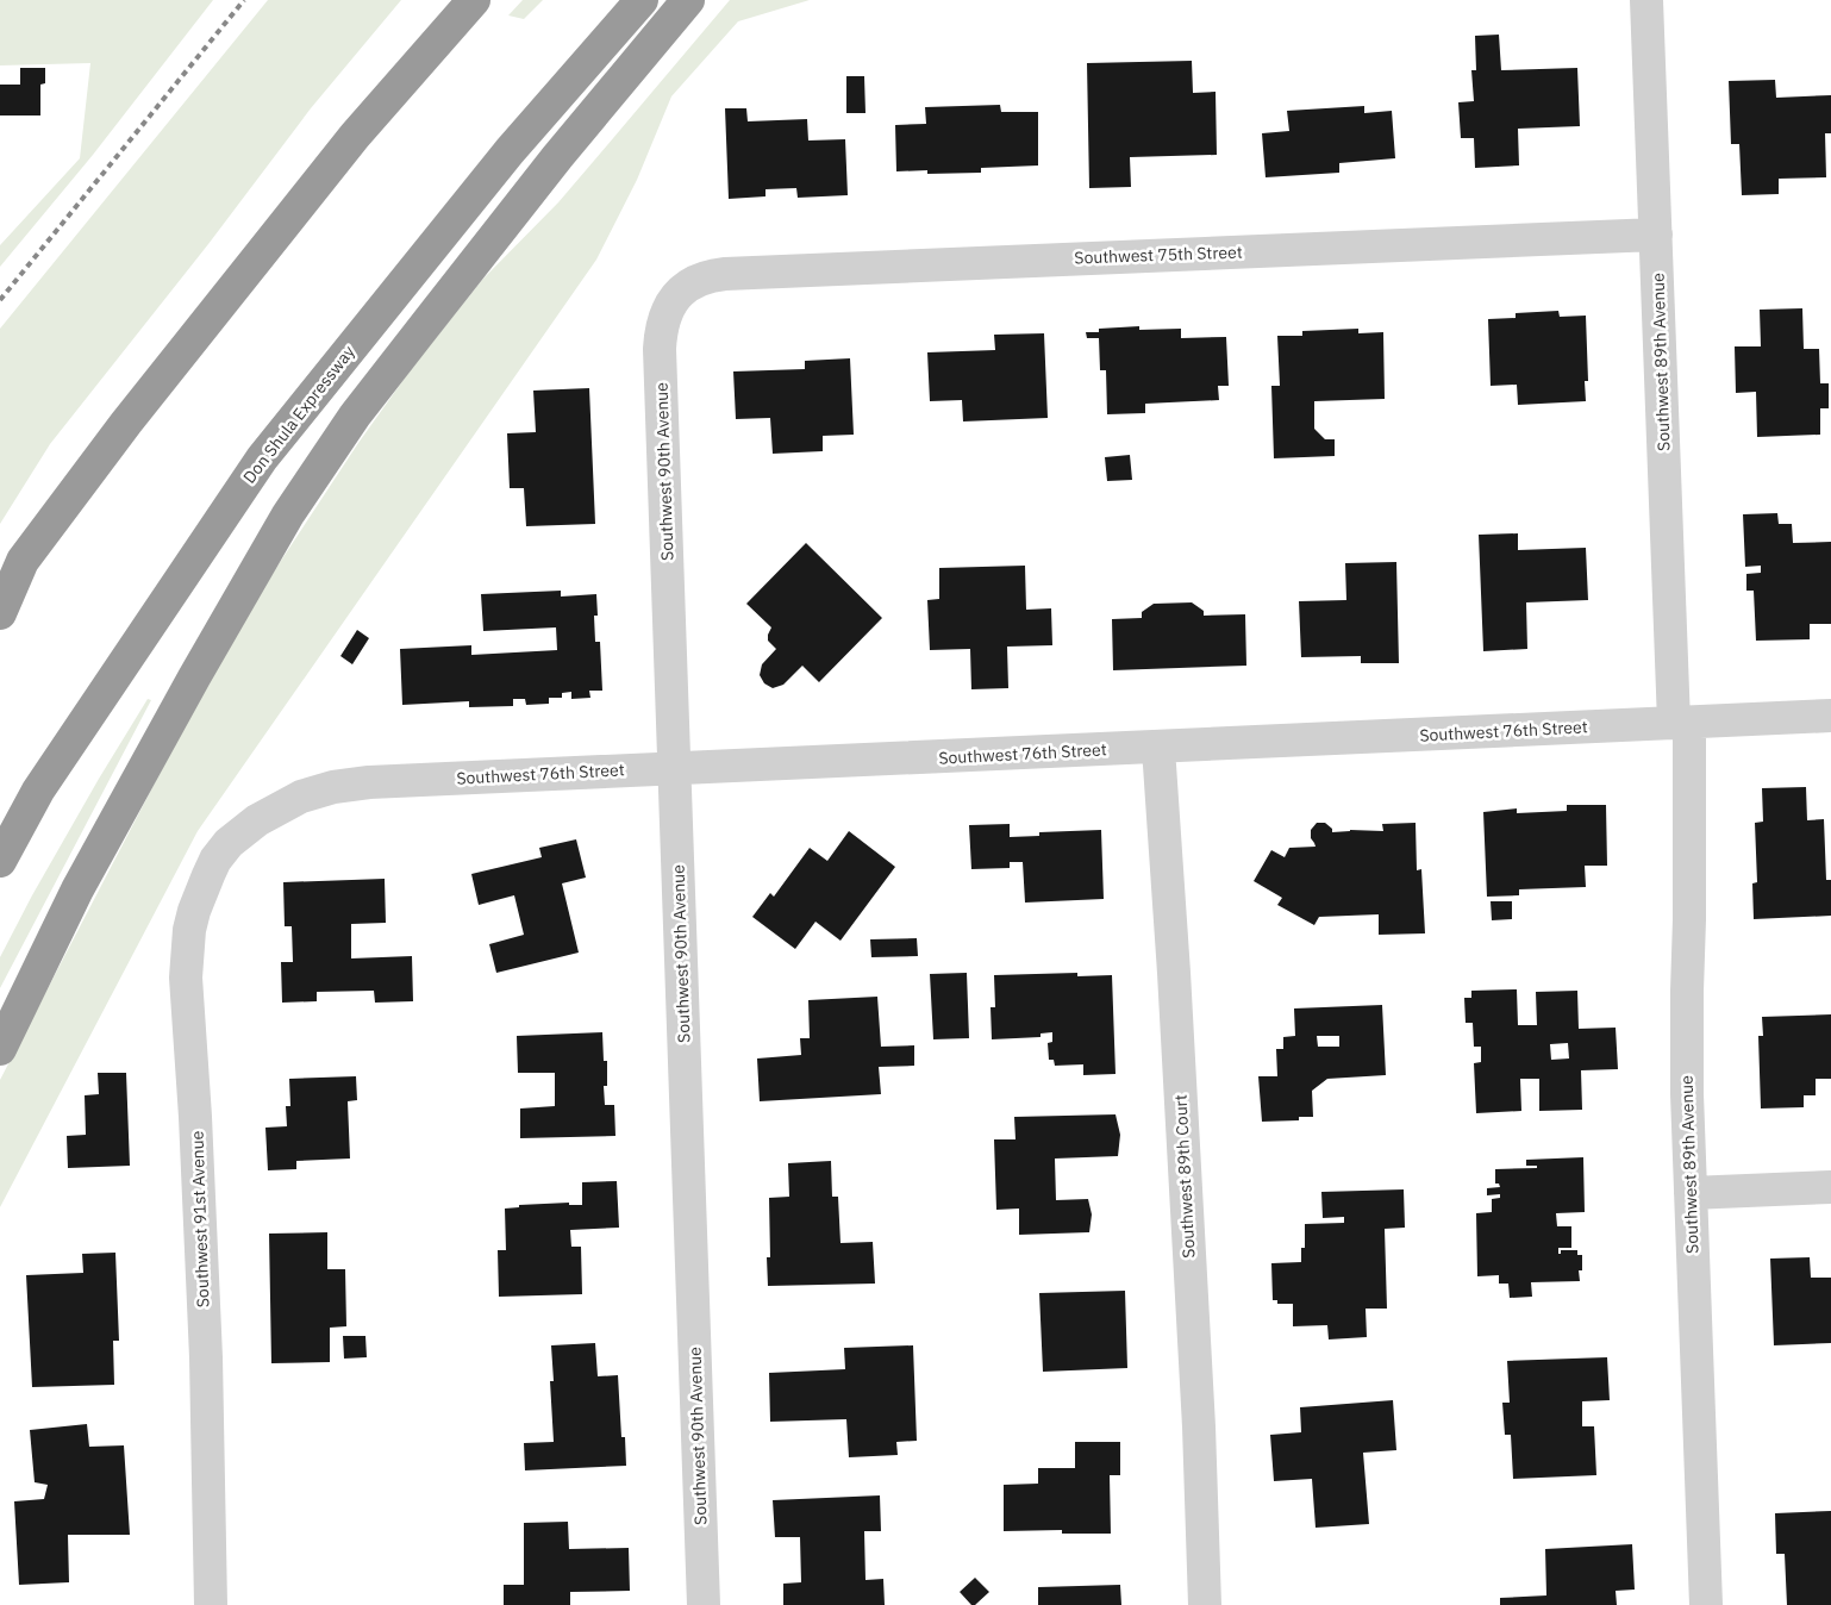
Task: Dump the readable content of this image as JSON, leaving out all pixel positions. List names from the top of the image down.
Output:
{
  "streets": {
    "highway": ["Don Shula Expressway"],
    "street": [
      "Southwest 75th Street",
      "Southwest 89th Avenue",
      "Southwest 90th Avenue",
      "Southwest 76th Street",
      "Southwest 89th Court",
      "Southwest 91st Avenue"
    ]
  },
  "crossings": [
    ["Southwest 75th Street", "Southwest 89th Avenue"],
    ["Southwest 75th Street", "Southwest 90th Avenue"],
    ["Southwest 89th Avenue", "Southwest 76th Street"],
    ["Southwest 90th Avenue", "Southwest 76th Street"],
    ["Southwest 76th Street", "Southwest 89th Court"],
    ["Southwest 76th Street", "Southwest 91st Avenue"]
  ]
}
